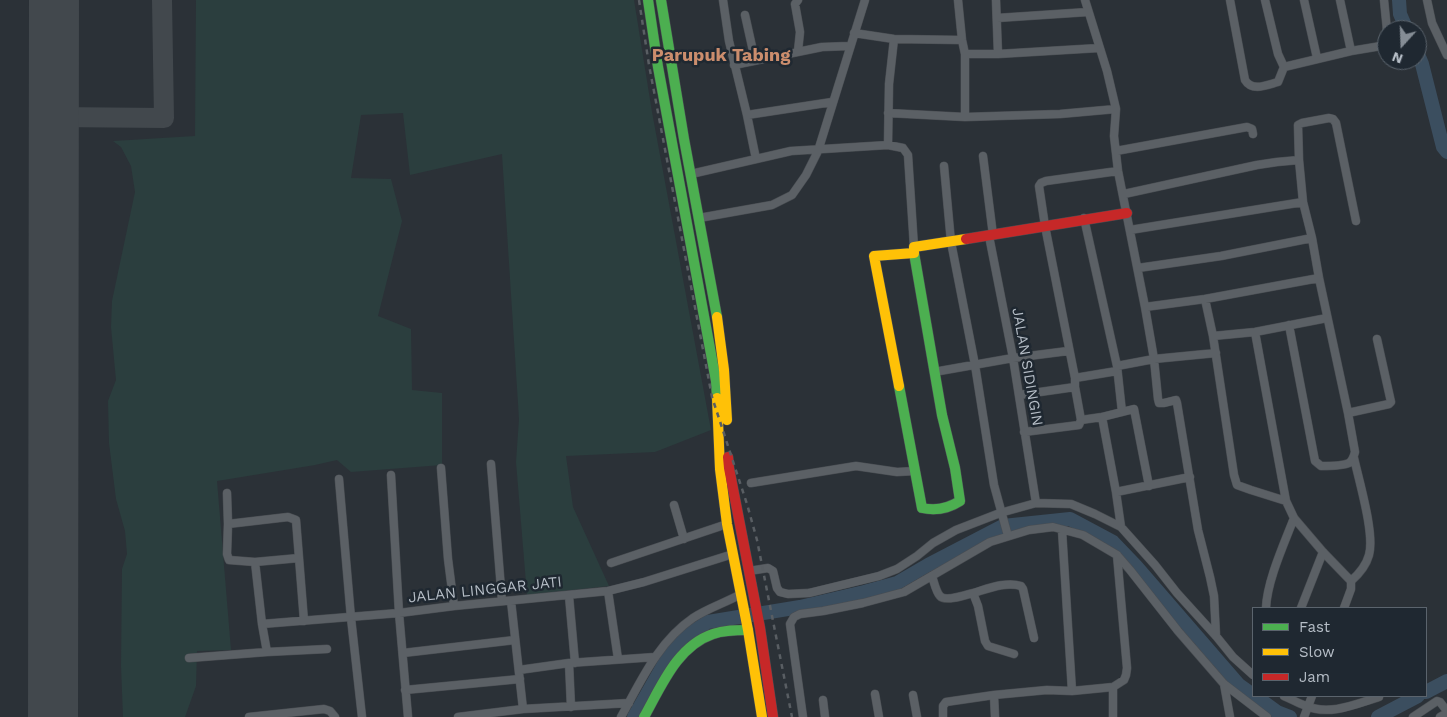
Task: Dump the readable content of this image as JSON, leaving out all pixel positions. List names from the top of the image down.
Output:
{
  "streets": {
    "street": ["JALAN SIDINGIN", "JALAN LINGGAR JATI"]
  },
  "districts": ["Parupuk Tabing"],
  "legend": ["Fast", "Slow", "Jam"],
  "north": "bottom"
}
